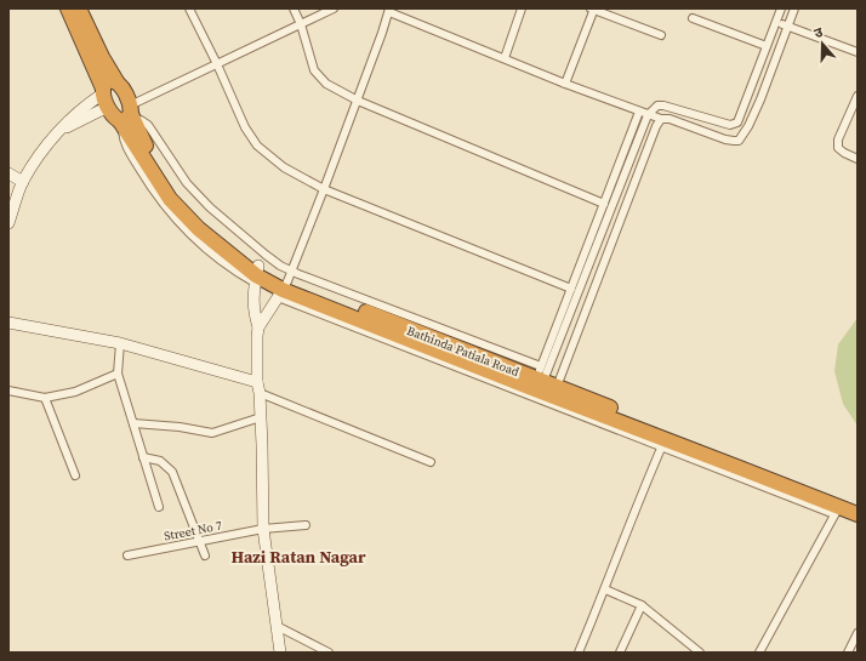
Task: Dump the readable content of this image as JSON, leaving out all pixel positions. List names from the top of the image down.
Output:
{
  "streets": {
    "highway": ["Bathinda Patiala Road"],
    "street": ["Street No 7"]
  },
  "districts": ["Hazi Ratan Nagar"],
  "north": "top"
}
